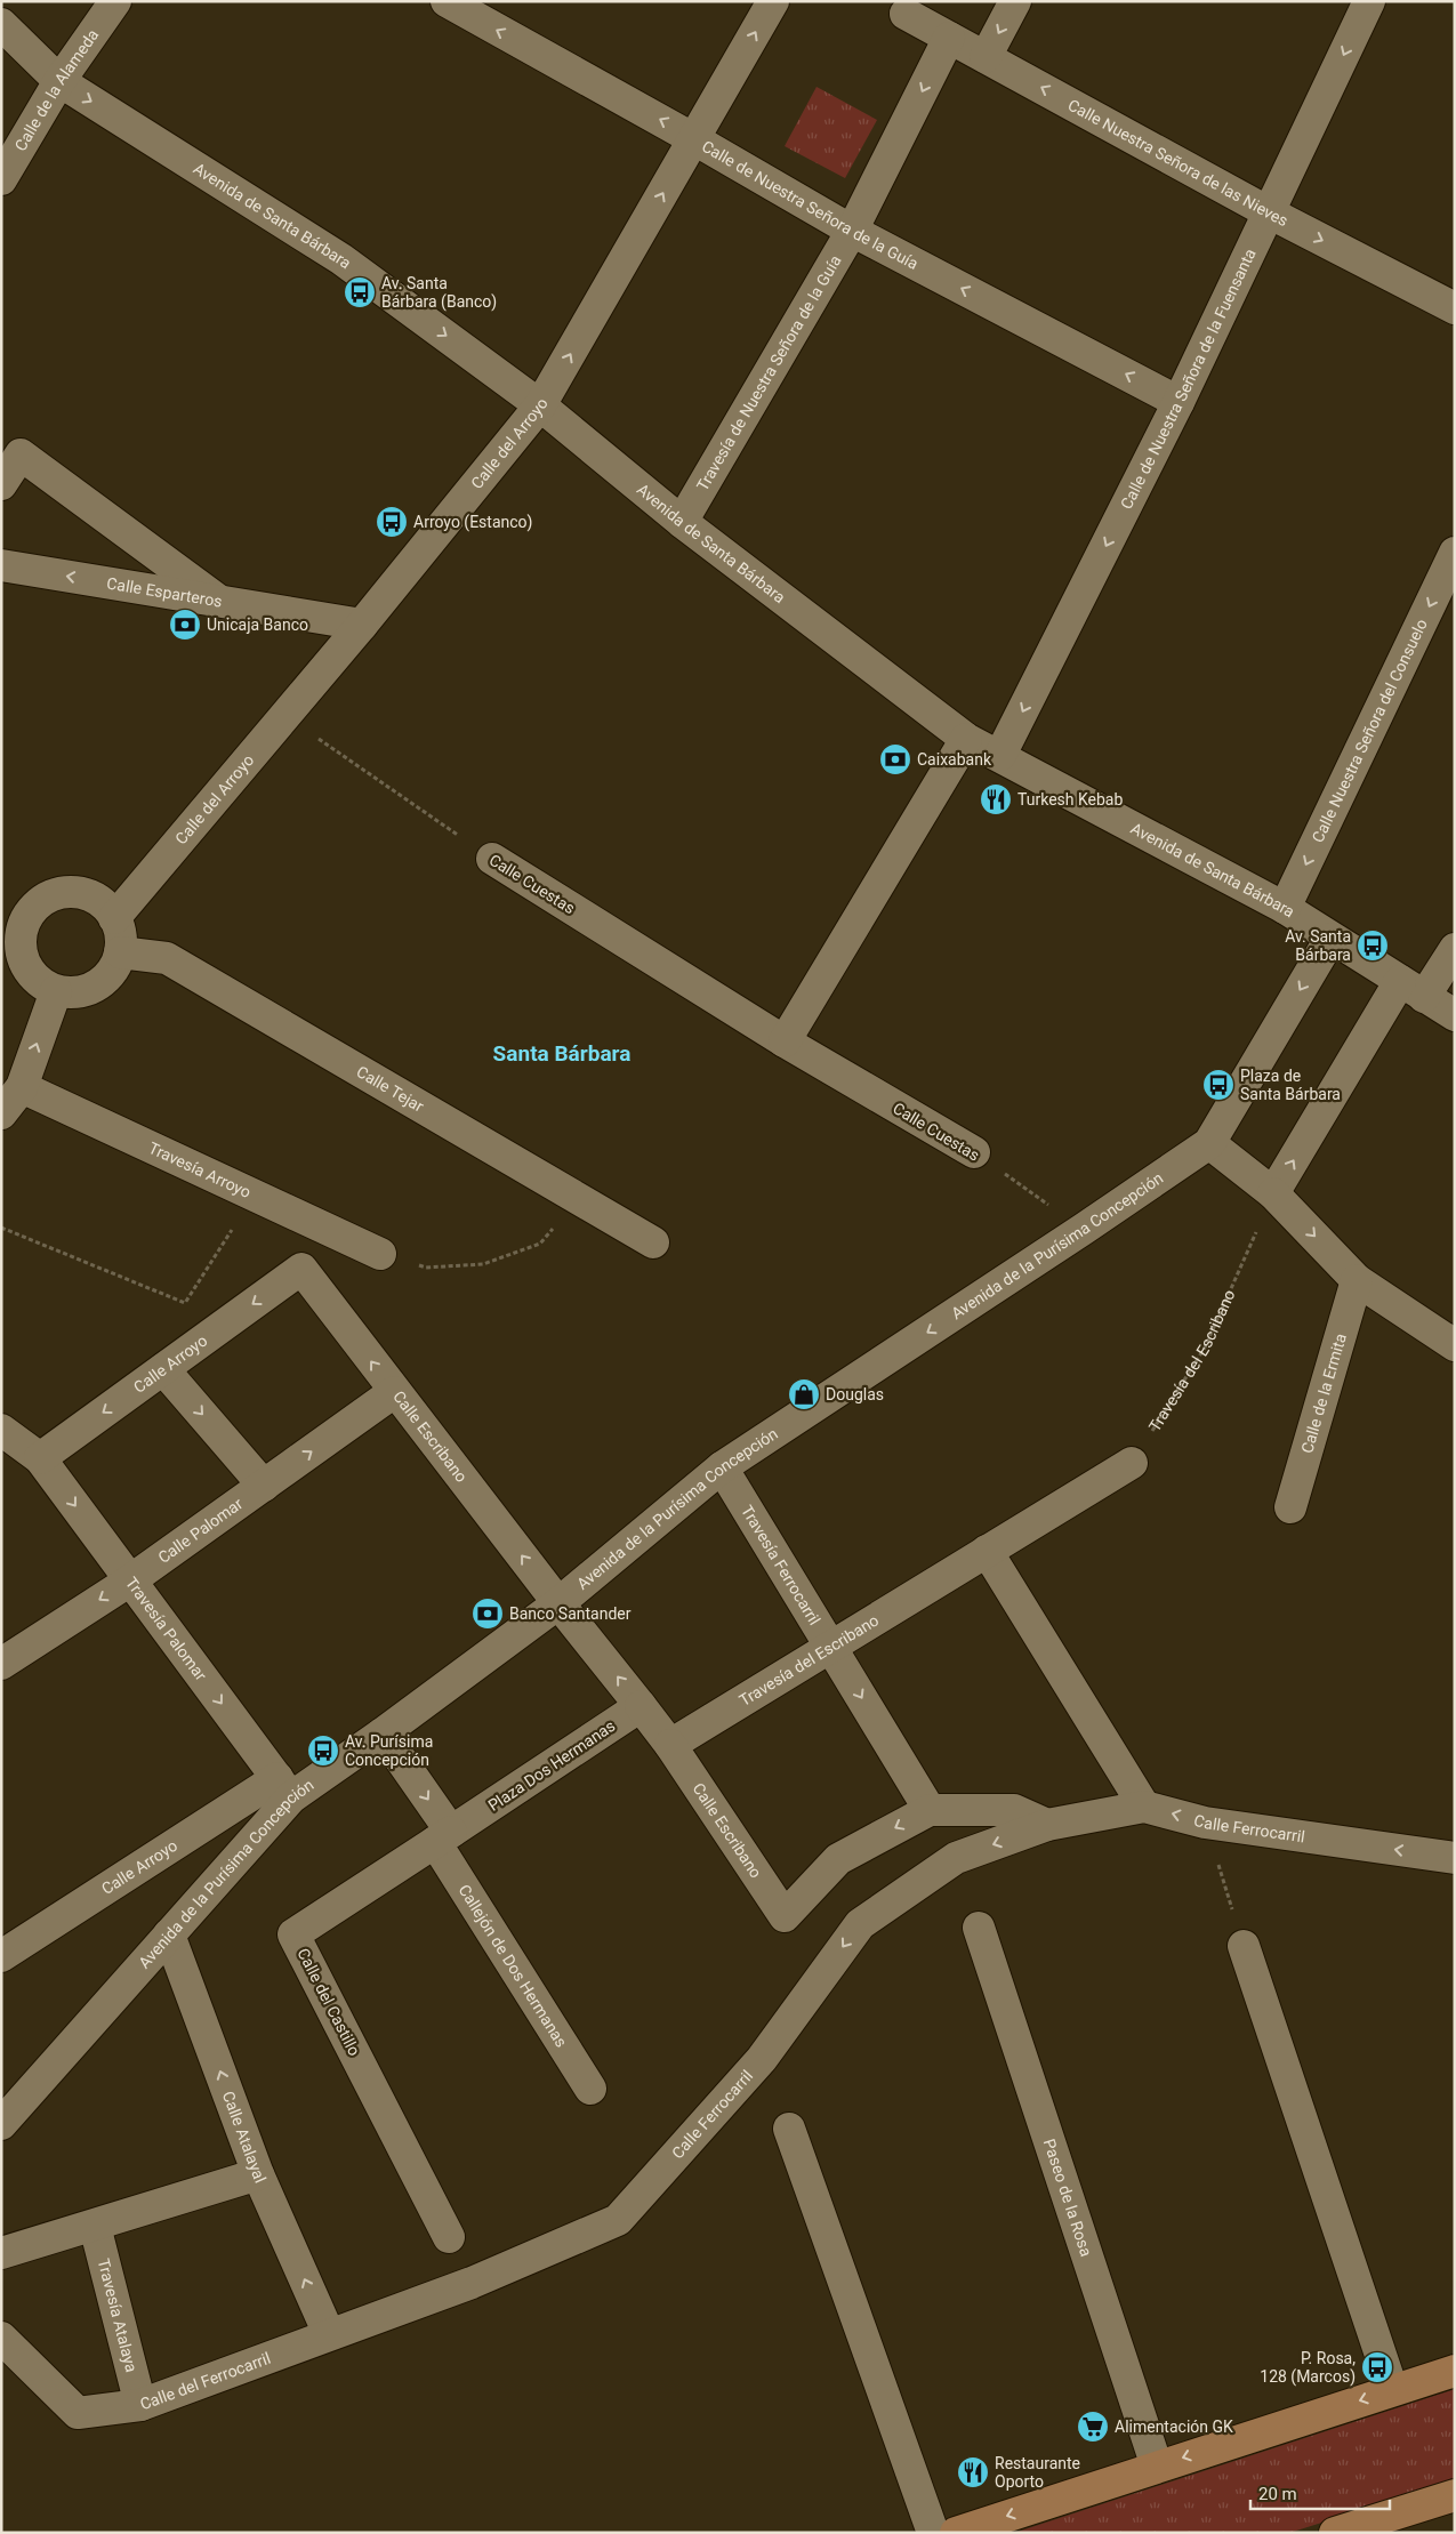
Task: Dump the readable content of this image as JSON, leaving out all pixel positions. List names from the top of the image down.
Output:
{
  "streets": {
    "street": [
      "Calle de la Alameda",
      "Calle Nuestra Señora de las Nieves",
      "Calle de Nuestra Señora de la Guía",
      "Avenida de Santa Bárbara",
      "Travesía de Nuestra Señora de la Guía",
      "Calle de Nuestra Señora de la Fuensanta",
      "Calle del Arroyo",
      "Calle Esparteros",
      "Calle Nuestra Señora del Consuelo",
      "Calle Cuestas",
      "Calle Tejar",
      "Travesía Arroyo",
      "Avenida de la Purísima Concepción",
      "Travesía del Escribano",
      "Calle Arroyo",
      "Calle de la Ermita",
      "Calle Escribano",
      "Calle Palomar",
      "Travesía Ferrocarril",
      "Travesía Palomar",
      "Plaza Dos Hermanas",
      "Calle Ferrocarril",
      "Callejón de Dos Hermanas",
      "Calle del Castillo",
      "Calle Atalayal",
      "Paseo de la Rosa",
      "Travesía Atalaya",
      "Calle del Ferrocarril"
    ]
  },
  "crossings": [
    ["Calle de la Alameda", "Avenida de Santa Bárbara"],
    ["Calle Nuestra Señora de las Nieves", "Travesía de Nuestra Señora de la Guía"],
    ["Calle Nuestra Señora de las Nieves", "Calle de Nuestra Señora de la Fuensanta"],
    ["Calle de Nuestra Señora de la Guía", "Travesía de Nuestra Señora de la Guía"],
    ["Calle de Nuestra Señora de la Guía", "Calle de Nuestra Señora de la Fuensanta"],
    ["Calle de Nuestra Señora de la Guía", "Calle del Arroyo"],
    ["Avenida de Santa Bárbara", "Travesía de Nuestra Señora de la Guía"],
    ["Avenida de Santa Bárbara", "Calle de Nuestra Señora de la Fuensanta"],
    ["Avenida de Santa Bárbara", "Calle del Arroyo"],
    ["Avenida de Santa Bárbara", "Calle Nuestra Señora del Consuelo"],
    ["Calle del Arroyo", "Calle Esparteros"],
    ["Calle del Arroyo", "Calle Cuestas"],
    ["Calle del Arroyo", "Calle Tejar"],
    ["Calle Cuestas", "Avenida de la Purísima Concepción"],
    ["Avenida de la Purísima Concepción", "Calle Arroyo"],
    ["Avenida de la Purísima Concepción", "Calle Escribano"],
    ["Avenida de la Purísima Concepción", "Travesía Ferrocarril"],
    ["Avenida de la Purísima Concepción", "Travesía Palomar"],
    ["Avenida de la Purísima Concepción", "Calle Atalayal"],
    ["Travesía del Escribano", "Calle Escribano"],
    ["Travesía del Escribano", "Travesía Ferrocarril"],
    ["Calle Arroyo", "Calle Escribano"],
    ["Calle Arroyo", "Travesía Palomar"],
    ["Calle Escribano", "Calle Palomar"],
    ["Calle Escribano", "Travesía Ferrocarril"],
    ["Calle Palomar", "Travesía Palomar"],
    ["Plaza Dos Hermanas", "Callejón de Dos Hermanas"],
    ["Plaza Dos Hermanas", "Calle del Castillo"],
    ["Calle Ferrocarril", "Calle Atalayal"],
    ["Calle Ferrocarril", "Calle del Ferrocarril"],
    ["Callejón de Dos Hermanas", "Calle del Castillo"],
    ["Calle Atalayal", "Calle del Ferrocarril"],
    ["Travesía Atalaya", "Calle del Ferrocarril"]
  ],
  "one_way": [
    "Calle de Nuestra Señora de la Guía",
    "Travesía de Nuestra Señora de la Guía",
    "Calle de Nuestra Señora de la Fuensanta",
    "Calle del Arroyo",
    "Calle Esparteros",
    "Calle Nuestra Señora del Consuelo",
    "Calle Arroyo",
    "Calle Escribano",
    "Calle Ferrocarril",
    "Calle Atalayal"
  ],
  "districts": ["Santa Bárbara"],
  "places": {
    "bus stop": [
      "Av. Santa Bárbara (Banco)",
      "Arroyo (Estanco)",
      "Av. Santa Bárbara",
      "Plaza de Santa Bárbara",
      "Av. Purísima Concepción",
      "P. Rosa, 128 (Marcos)"
    ],
    "bank": ["Unicaja Banco", "Caixabank", "Banco Santander"],
    "restaurant": ["Turkesh Kebab", "Restaurante Oporto"],
    "shop": ["Douglas"],
    "supermarket": ["Alimentación GK"]
  },
  "scale_bar": "20 m"
}
